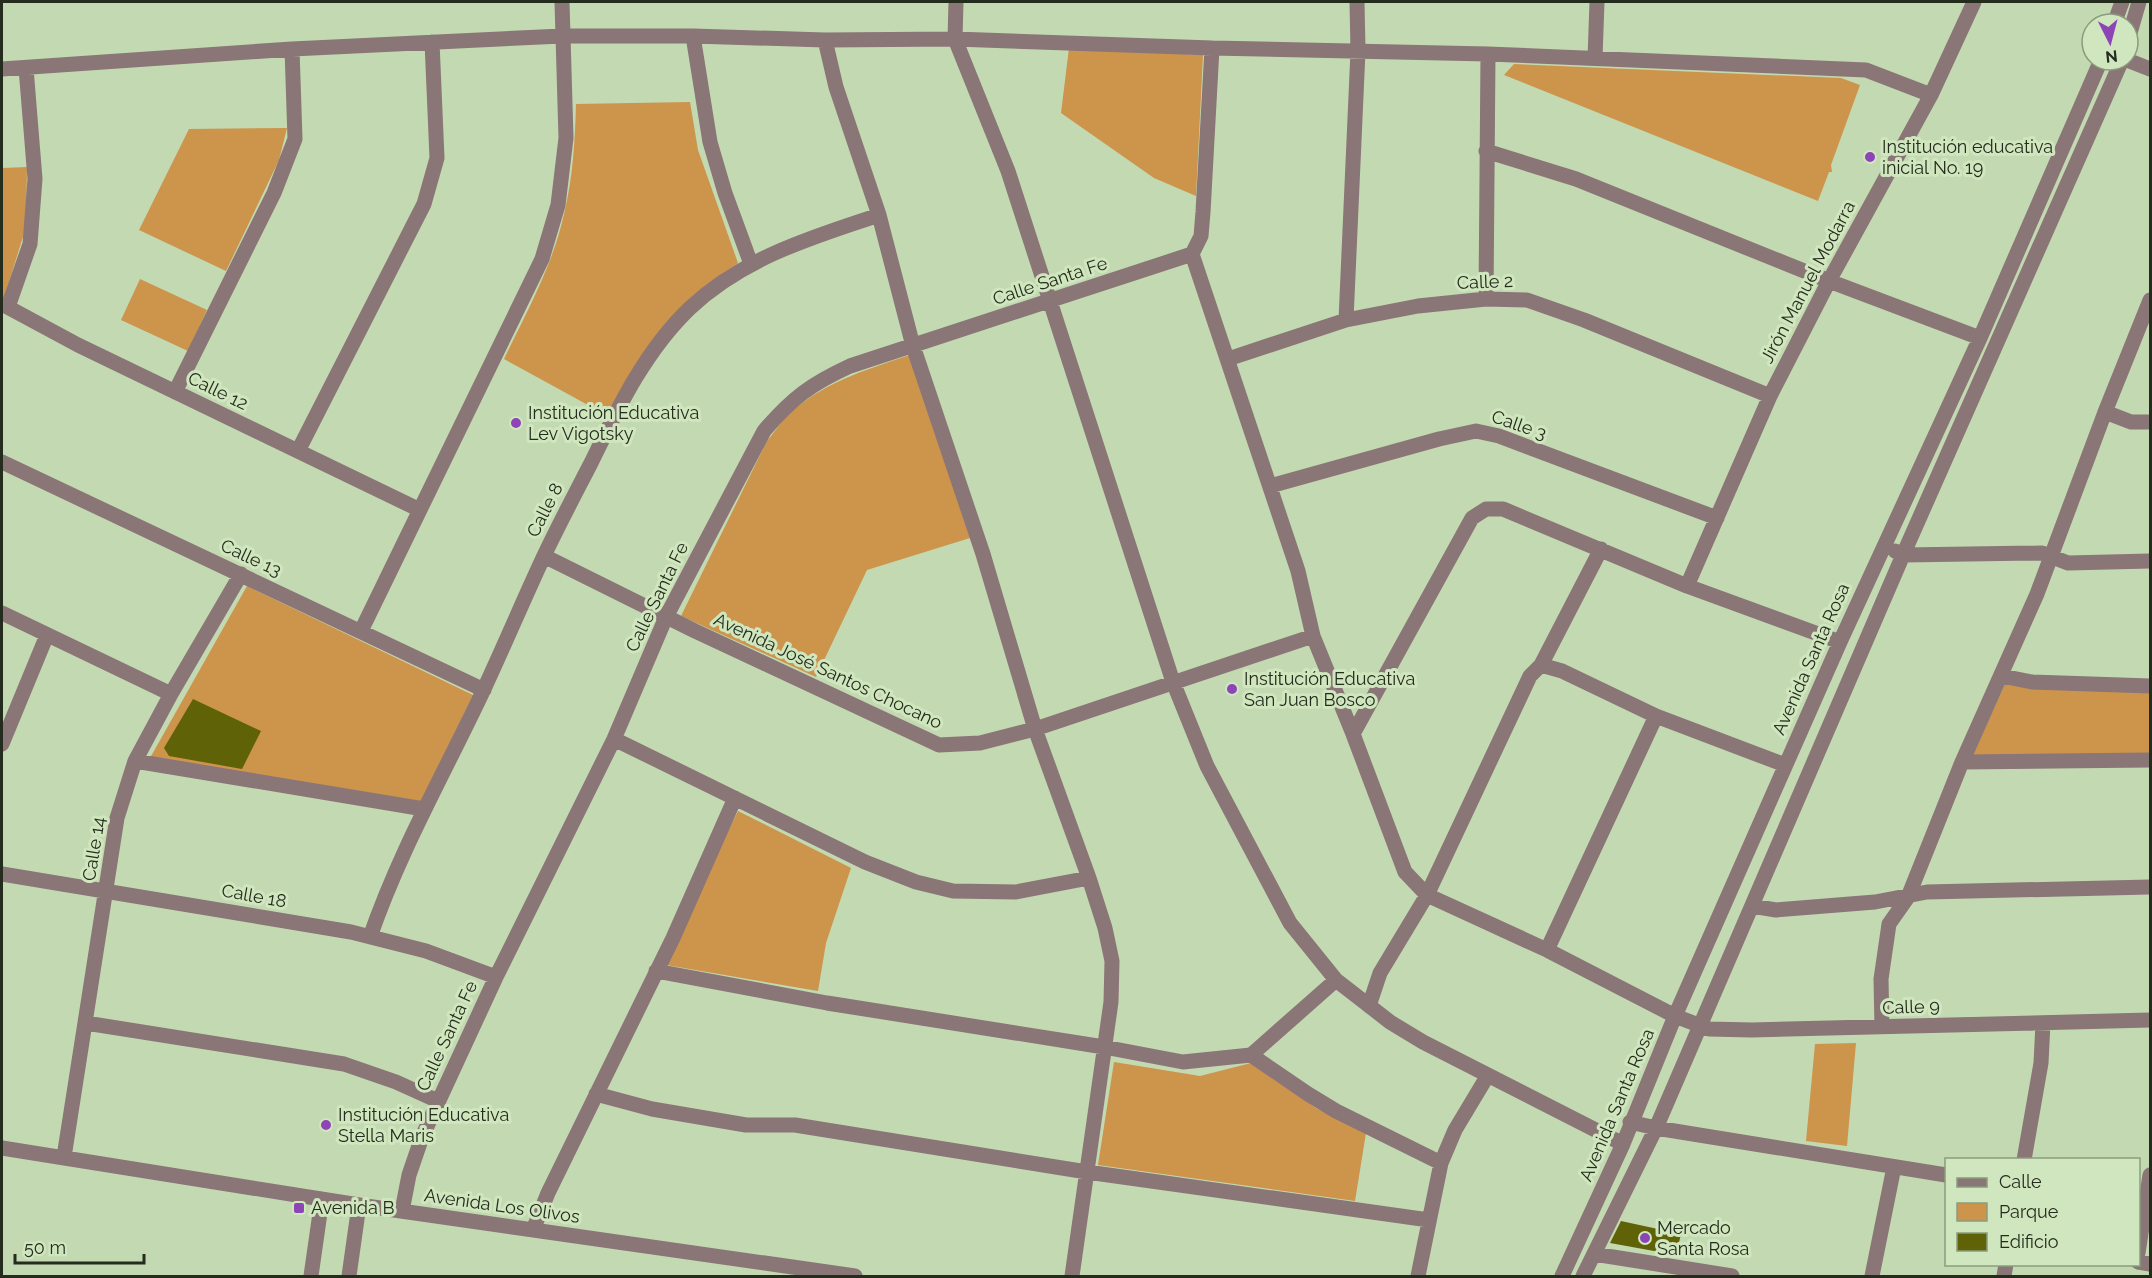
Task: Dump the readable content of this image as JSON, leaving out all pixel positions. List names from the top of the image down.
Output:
{
  "streets": {
    "street": [
      "Calle Santa Fe",
      "Calle 2",
      "Jirón Manuel Modarra",
      "Calle 12",
      "Calle 3",
      "Calle 8",
      "Calle 13",
      "Avenida Santa Rosa",
      "Avenida José Santos Chocano",
      "Calle 14",
      "Calle 18",
      "Calle 9",
      "Avenida Los Olivos"
    ]
  },
  "crossings": [
    ["Calle Santa Fe", "Avenida José Santos Chocano"],
    ["Calle Santa Fe", "Calle 18"],
    ["Calle Santa Fe", "Calle 9"],
    ["Calle Santa Fe", "Avenida Los Olivos"],
    ["Calle 2", "Jirón Manuel Modarra"],
    ["Calle 2", "Calle 9"],
    ["Jirón Manuel Modarra", "Calle 3"],
    ["Calle 3", "Calle 9"],
    ["Calle 8", "Calle 13"],
    ["Calle 8", "Avenida José Santos Chocano"],
    ["Calle 8", "Calle 18"],
    ["Calle 13", "Calle 14"],
    ["Avenida Santa Rosa", "Calle 9"],
    ["Avenida José Santos Chocano", "Calle 9"],
    ["Calle 14", "Calle 18"],
    ["Calle 14", "Avenida Los Olivos"]
  ],
  "places": {
    "other": [
      "Institución educativa inicial No. 19",
      "Institución Educativa Lev Vigotsky",
      "Institución Educativa San Juan Bosco",
      "Institución Educativa Stella Maris",
      "Mercado Santa Rosa"
    ],
    "transit": ["Avenida B"]
  },
  "legend": ["Calle", "Parque", "Edificio"],
  "scale_bar": "50 m",
  "north": "bottom"
}
